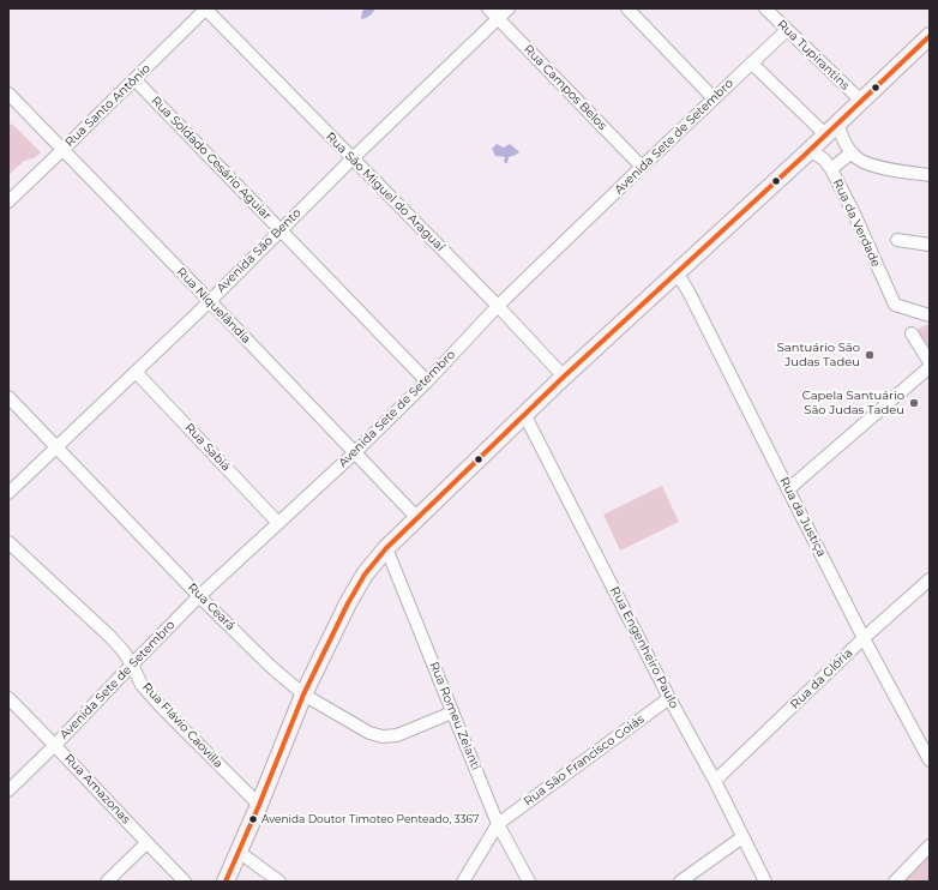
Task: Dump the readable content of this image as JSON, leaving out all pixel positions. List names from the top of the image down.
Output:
{
  "streets": {
    "street": [
      "Rua Tupirantins",
      "Rua Campos Belos",
      "Rua Santo Antônio",
      "Avenida Sete de Setembro",
      "Rua Soldado Cesário Aguiar",
      "Rua São Miguel do Araguaí",
      "Rua da Verdade",
      "Avenida São Bento",
      "Rua Niquelândia",
      "Rua Sabiá",
      "Rua da Justiça",
      "Rua Ceará",
      "Rua Engenheiro Paulo",
      "Rua da Glória",
      "Rua Romeu Zelanti",
      "Rua Flávio Caovilla",
      "Rua São Francisco Goiás",
      "Rua Amazonas"
    ]
  },
  "crossings": [
    ["Rua Tupirantins", "Avenida Sete de Setembro"],
    ["Rua Campos Belos", "Avenida Sete de Setembro"],
    ["Rua Campos Belos", "Avenida São Bento"],
    ["Rua Santo Antônio", "Rua Soldado Cesário Aguiar"],
    ["Rua Santo Antônio", "Rua São Miguel do Araguaí"],
    ["Rua Santo Antônio", "Rua Niquelândia"],
    ["Avenida Sete de Setembro", "Rua Soldado Cesário Aguiar"],
    ["Avenida Sete de Setembro", "Rua São Miguel do Araguaí"],
    ["Avenida Sete de Setembro", "Rua Niquelândia"],
    ["Avenida Sete de Setembro", "Rua Sabiá"],
    ["Avenida Sete de Setembro", "Rua Ceará"],
    ["Avenida Sete de Setembro", "Rua Flávio Caovilla"],
    ["Avenida Sete de Setembro", "Rua Amazonas"],
    ["Rua Soldado Cesário Aguiar", "Avenida São Bento"],
    ["Rua São Miguel do Araguaí", "Avenida São Bento"],
    ["Avenida São Bento", "Rua Niquelândia"],
    ["Avenida São Bento", "Rua Sabiá"],
    ["Avenida São Bento", "Rua Ceará"],
    ["Rua da Justiça", "Rua da Glória"],
    ["Rua Ceará", "Rua Romeu Zelanti"],
    ["Rua Engenheiro Paulo", "Rua da Glória"],
    ["Rua Engenheiro Paulo", "Rua São Francisco Goiás"],
    ["Rua Romeu Zelanti", "Rua São Francisco Goiás"]
  ],
  "places": ["Santuário São Judas Tadeu", "Capela Santuário São Judas Tadeu", "Avenida Doutor Timoteo Penteado, 3367"]
}
